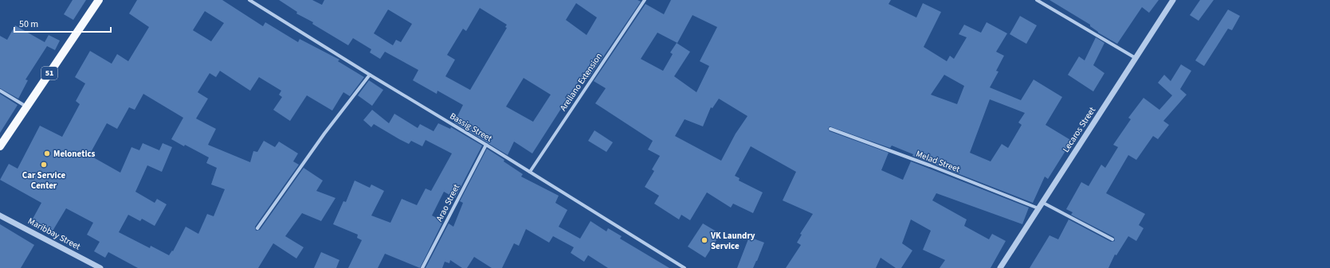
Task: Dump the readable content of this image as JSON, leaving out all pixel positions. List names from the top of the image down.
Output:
{
  "streets": {
    "main road": ["51"],
    "street": [
      "Arellano Extension",
      "Bassig Street",
      "Lecaros Street",
      "Melad Street",
      "Arao Street",
      "Maribbay Street"
    ]
  },
  "crossings": [
    ["Arellano Extension", "Bassig Street"],
    ["Bassig Street", "Arao Street"],
    ["Lecaros Street", "Melad Street"]
  ],
  "places": ["Melonetics", "Car Service Center", "VK Laundry Service"],
  "scale_bar": "50 m"
}
